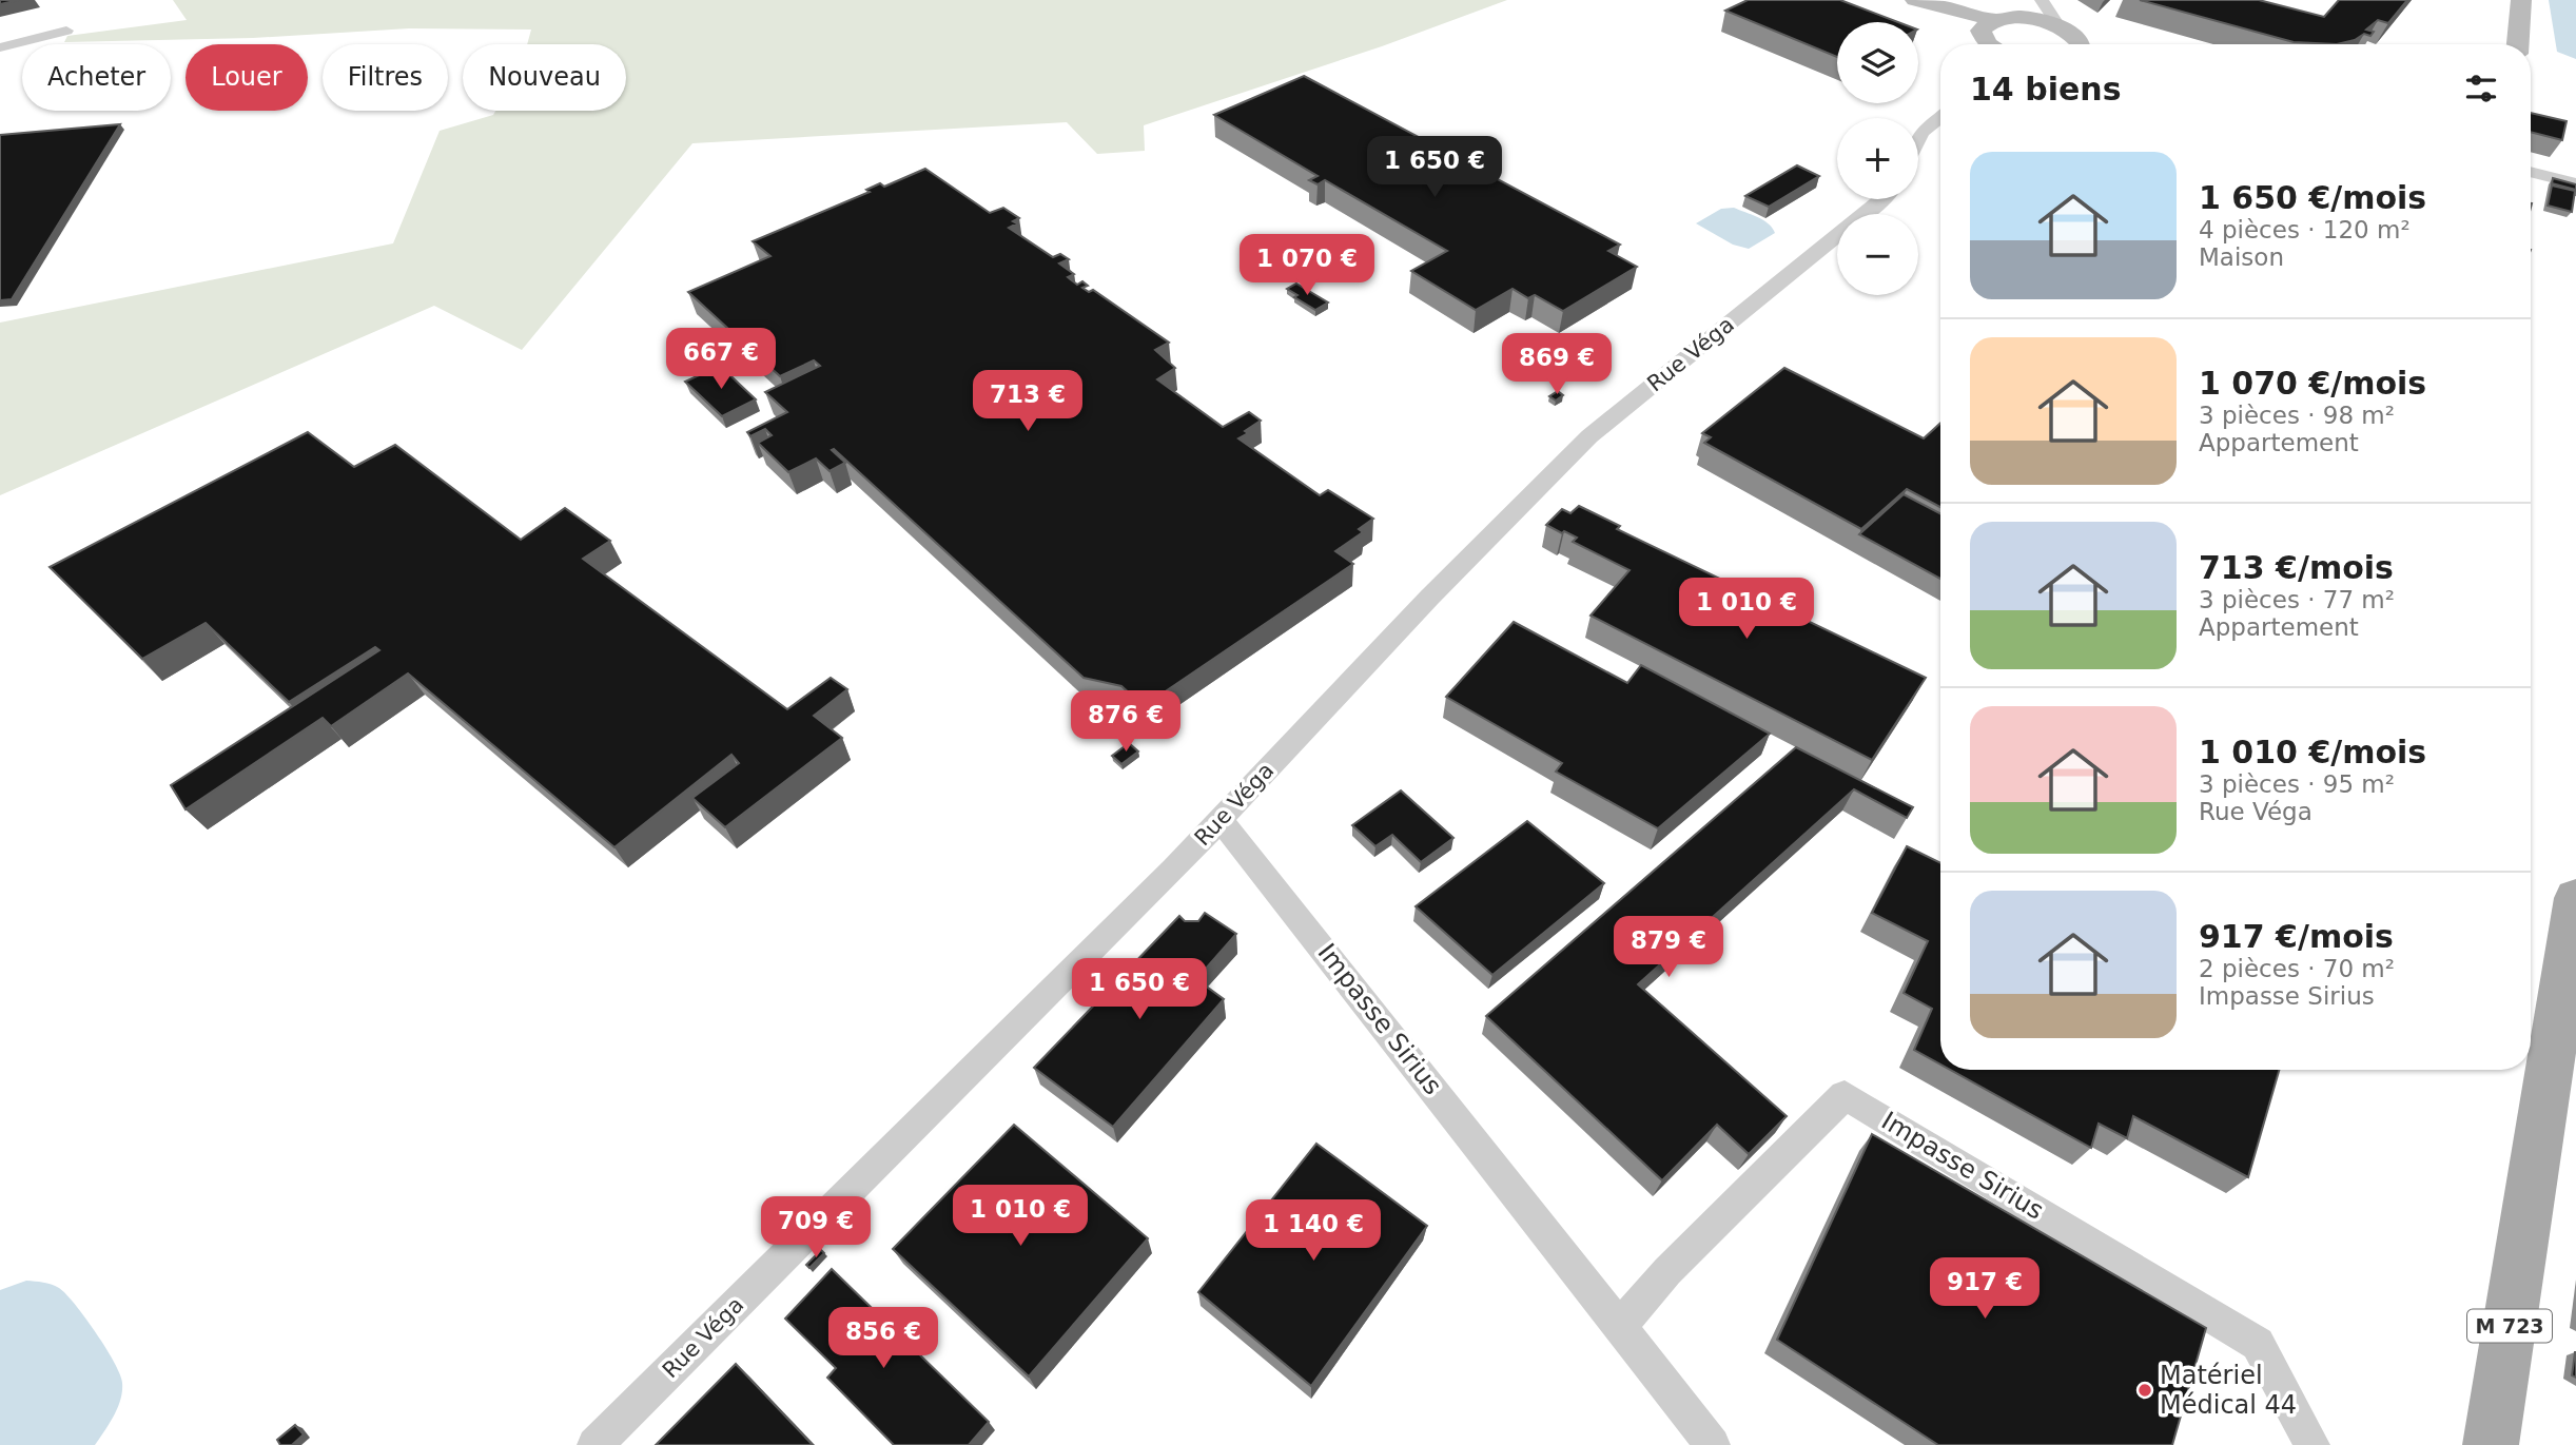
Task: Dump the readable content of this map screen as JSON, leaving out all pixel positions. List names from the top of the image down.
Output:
{
  "streets": {
    "main road": ["M 723"],
    "street": ["Rue Véga", "Impasse Sirius"]
  },
  "crossings": [
    ["Rue Véga", "Impasse Sirius"]
  ],
  "places": ["Matériel Médical 44"],
  "page": {
    "map_buttons": ["+", "−"],
    "chip": [
      "Acheter",
      "Louer",
      "Filtres",
      "Nouveau"
    ],
    "heading": "14 biens",
    "list": [
      {
        "name": "1 650 €/mois",
        "note": "4 pièces · 120 m² · Maison"
      },
      {
        "name": "1 070 €/mois",
        "note": "3 pièces · 98 m² · Appartement"
      },
      {
        "name": "713 €/mois",
        "note": "3 pièces · 77 m² · Appartement"
      },
      {
        "name": "1 010 €/mois",
        "note": "3 pièces · 95 m² · Rue Véga"
      },
      {
        "name": "917 €/mois",
        "note": "2 pièces · 70 m² · Impasse Sirius"
      }
    ],
    "price": [
      "1 650 €",
      "1 070 €",
      "667 €",
      "869 €",
      "713 €",
      "1 010 €",
      "876 €",
      "879 €",
      "1 650 €",
      "1 010 €",
      "709 €",
      "1 140 €",
      "917 €",
      "856 €"
    ]
  }
}
